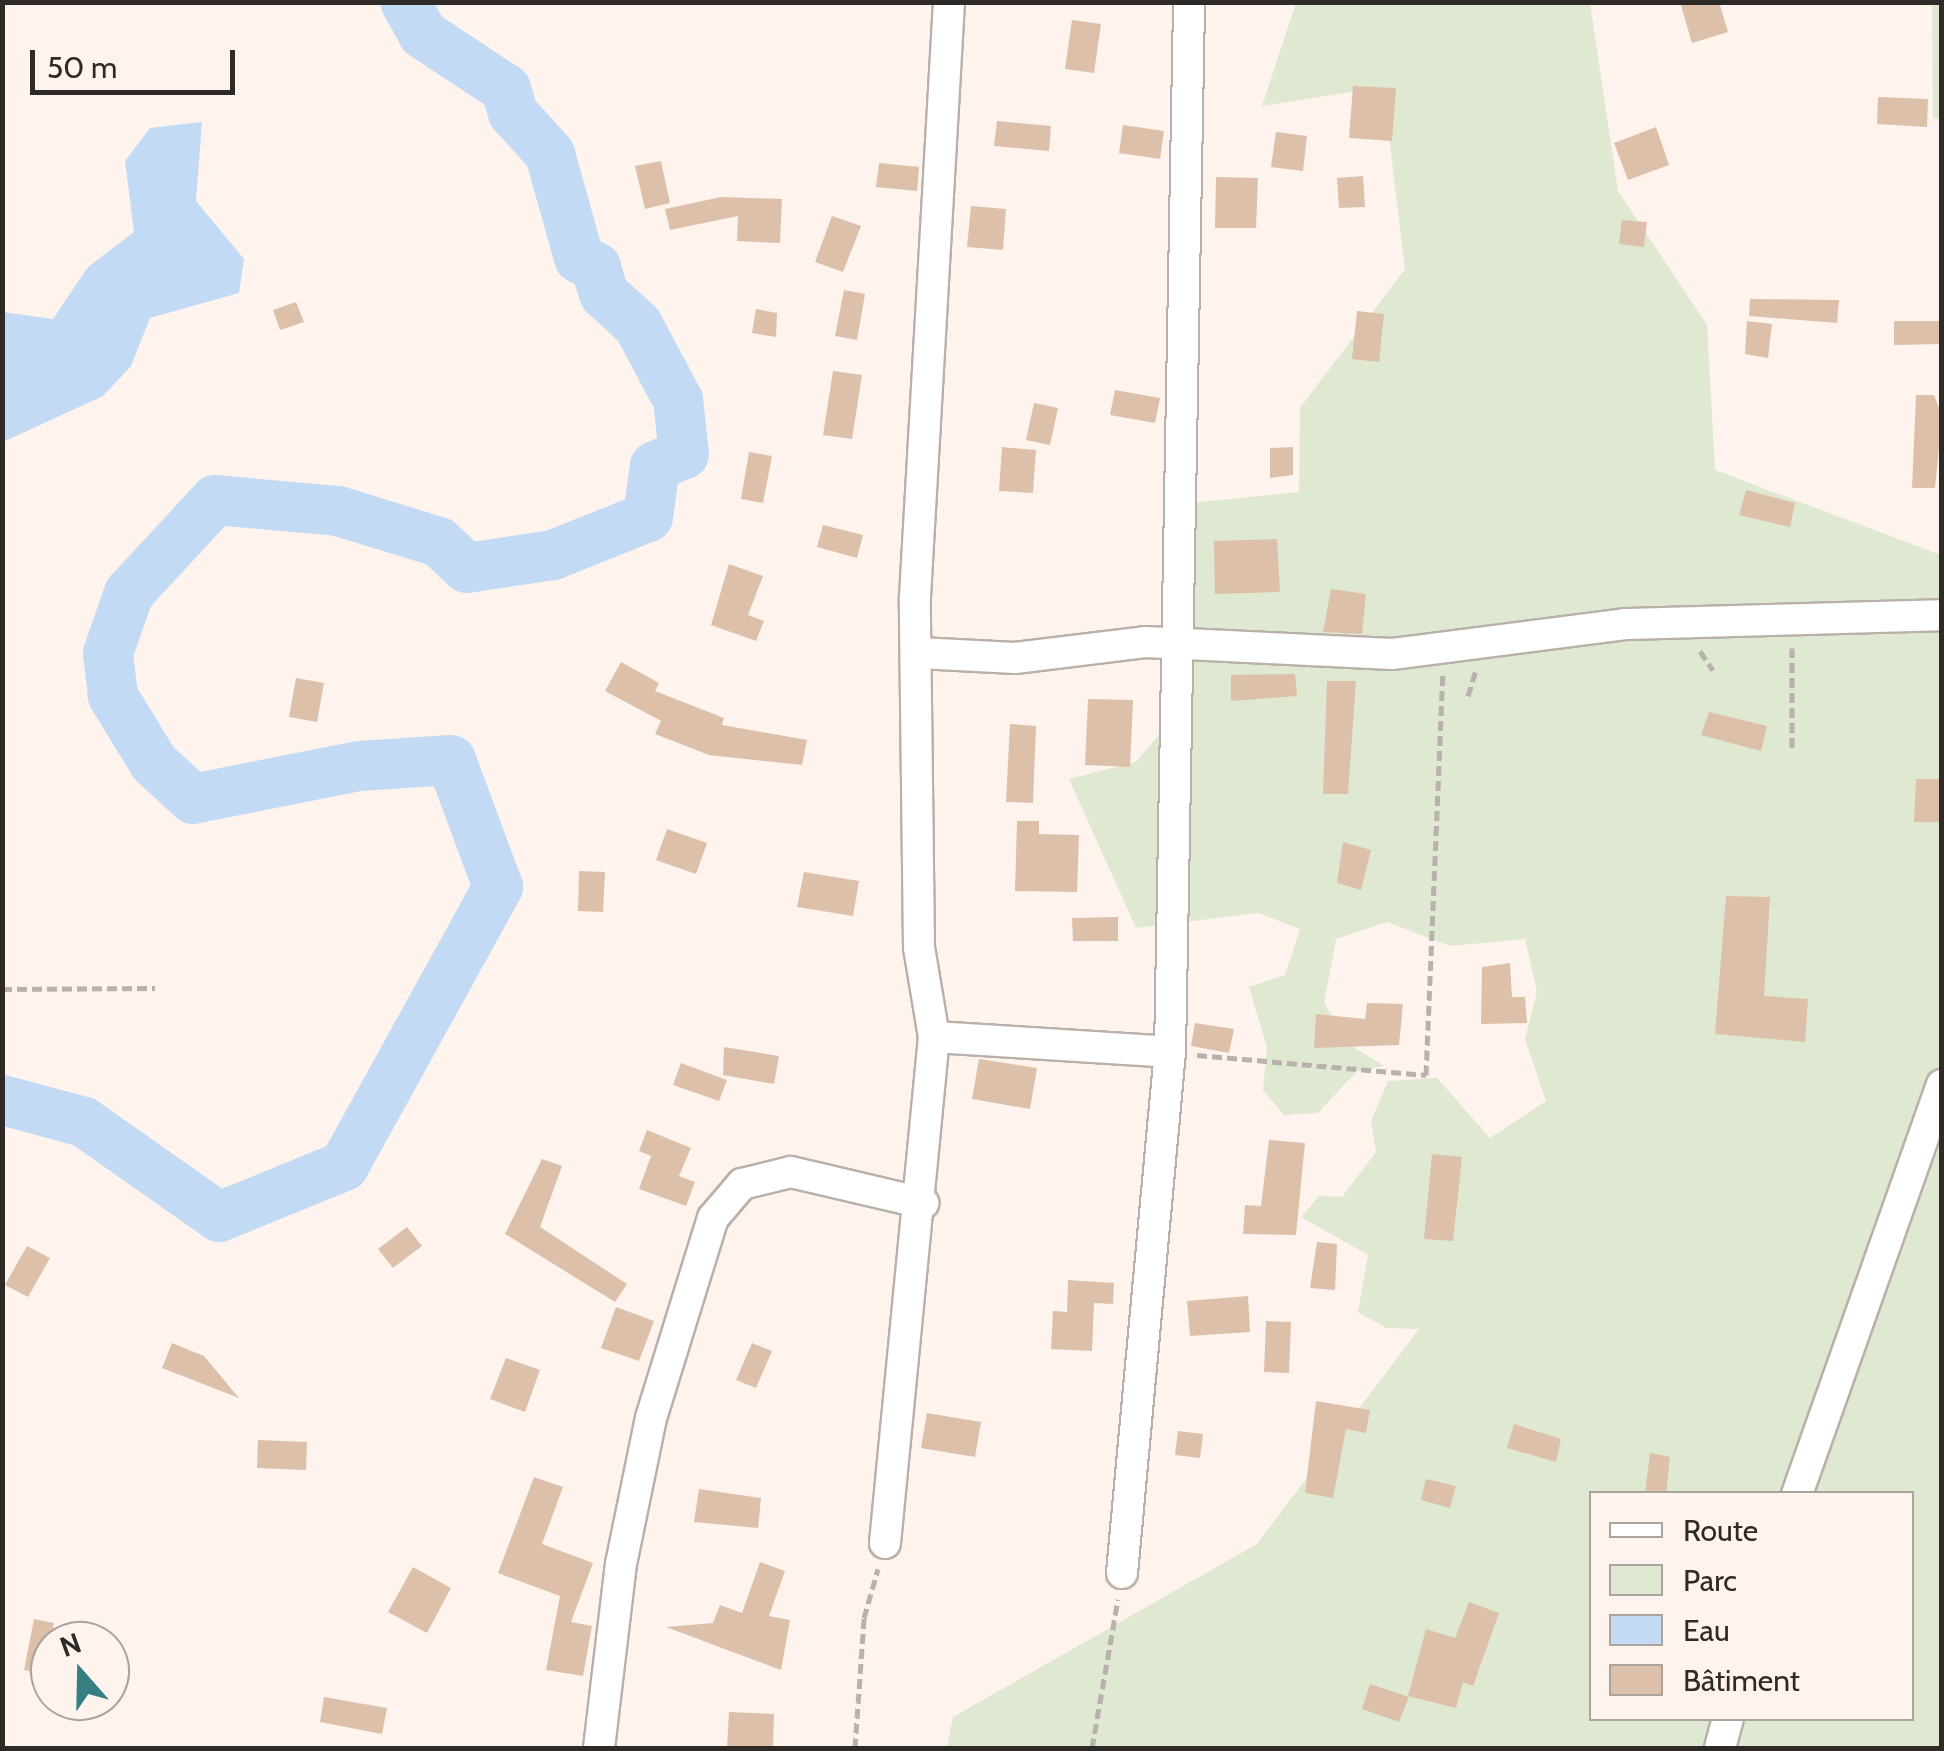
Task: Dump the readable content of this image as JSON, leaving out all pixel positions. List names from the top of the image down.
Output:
{
  "legend": [
    "Route",
    "Parc",
    "Eau",
    "Bâtiment"
  ],
  "scale_bar": "50 m",
  "north": "top"
}
